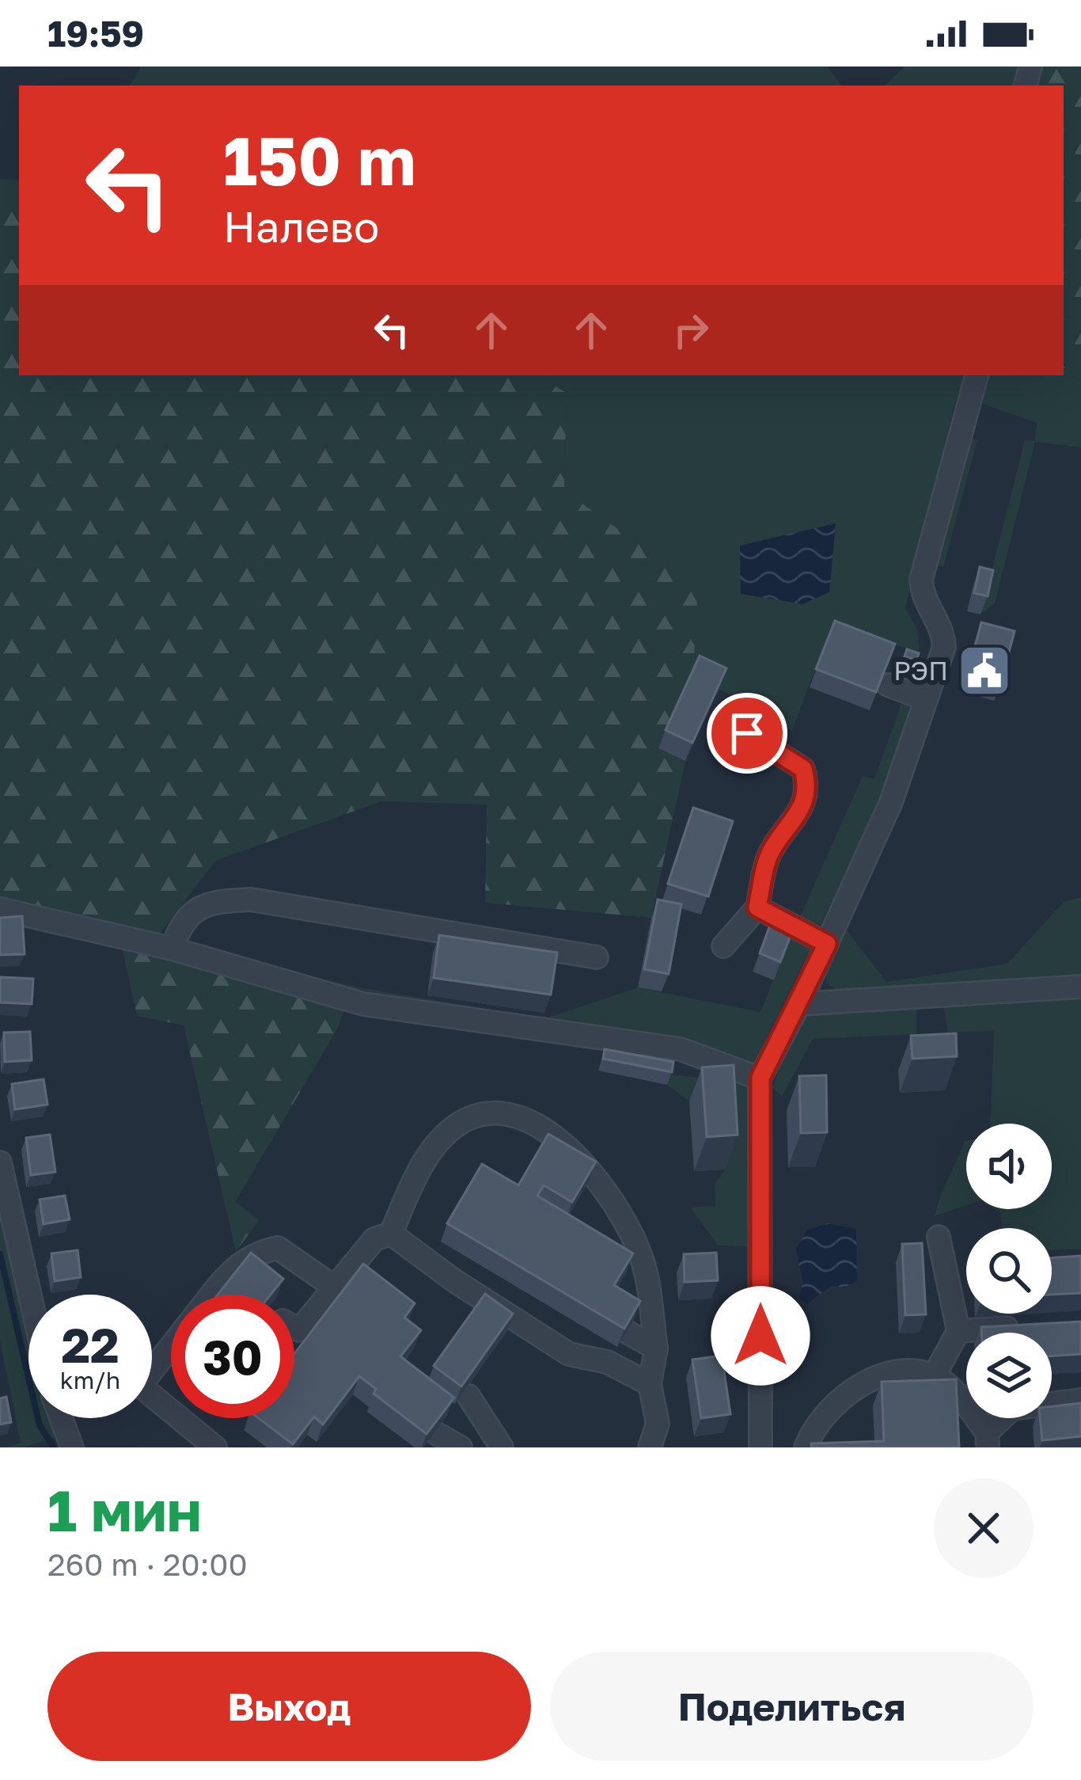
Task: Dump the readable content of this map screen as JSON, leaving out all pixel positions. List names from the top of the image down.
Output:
{
  "places": {
    "public building": ["РЭП"]
  },
  "page": {
    "status": "19:59",
    "turn": ["150 m", "Налево"],
    "speed": "22 km/h",
    "limit": "30",
    "heading": ["1 мин", "260 m · 20:00"],
    "buttons": ["Выход", "Поделиться"]
  }
}
